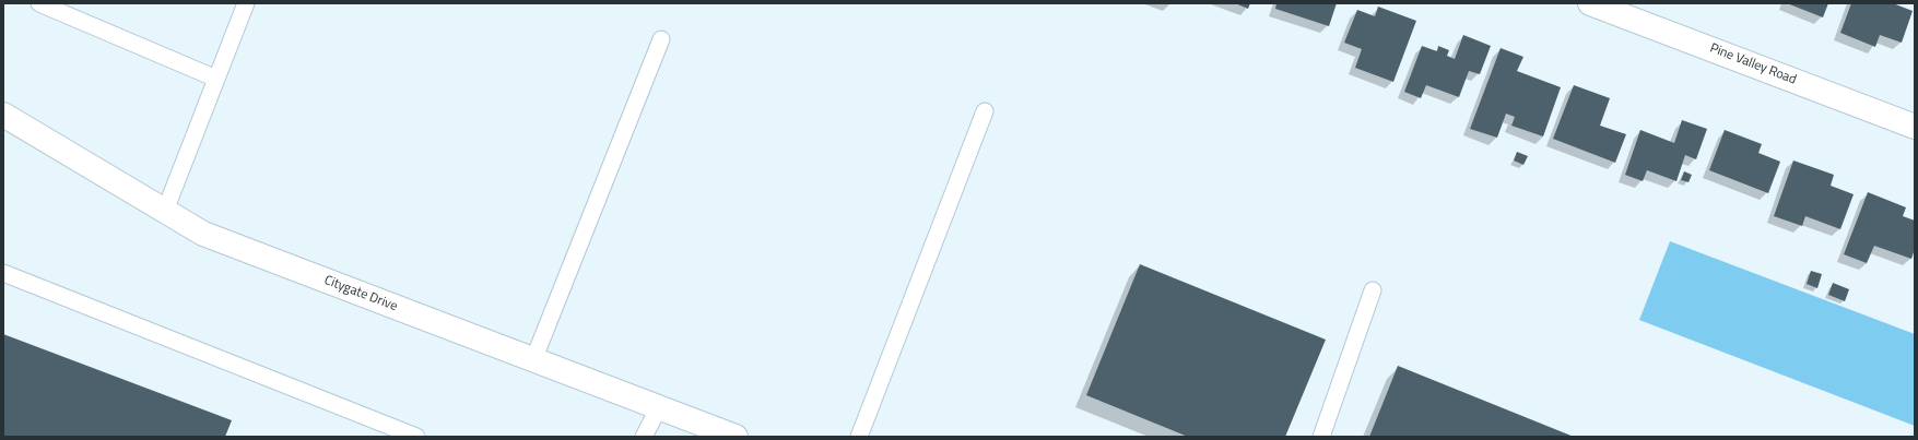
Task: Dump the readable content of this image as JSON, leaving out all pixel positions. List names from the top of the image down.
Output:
{
  "streets": {
    "street": ["Pine Valley Road", "Citygate Drive"]
  }
}
